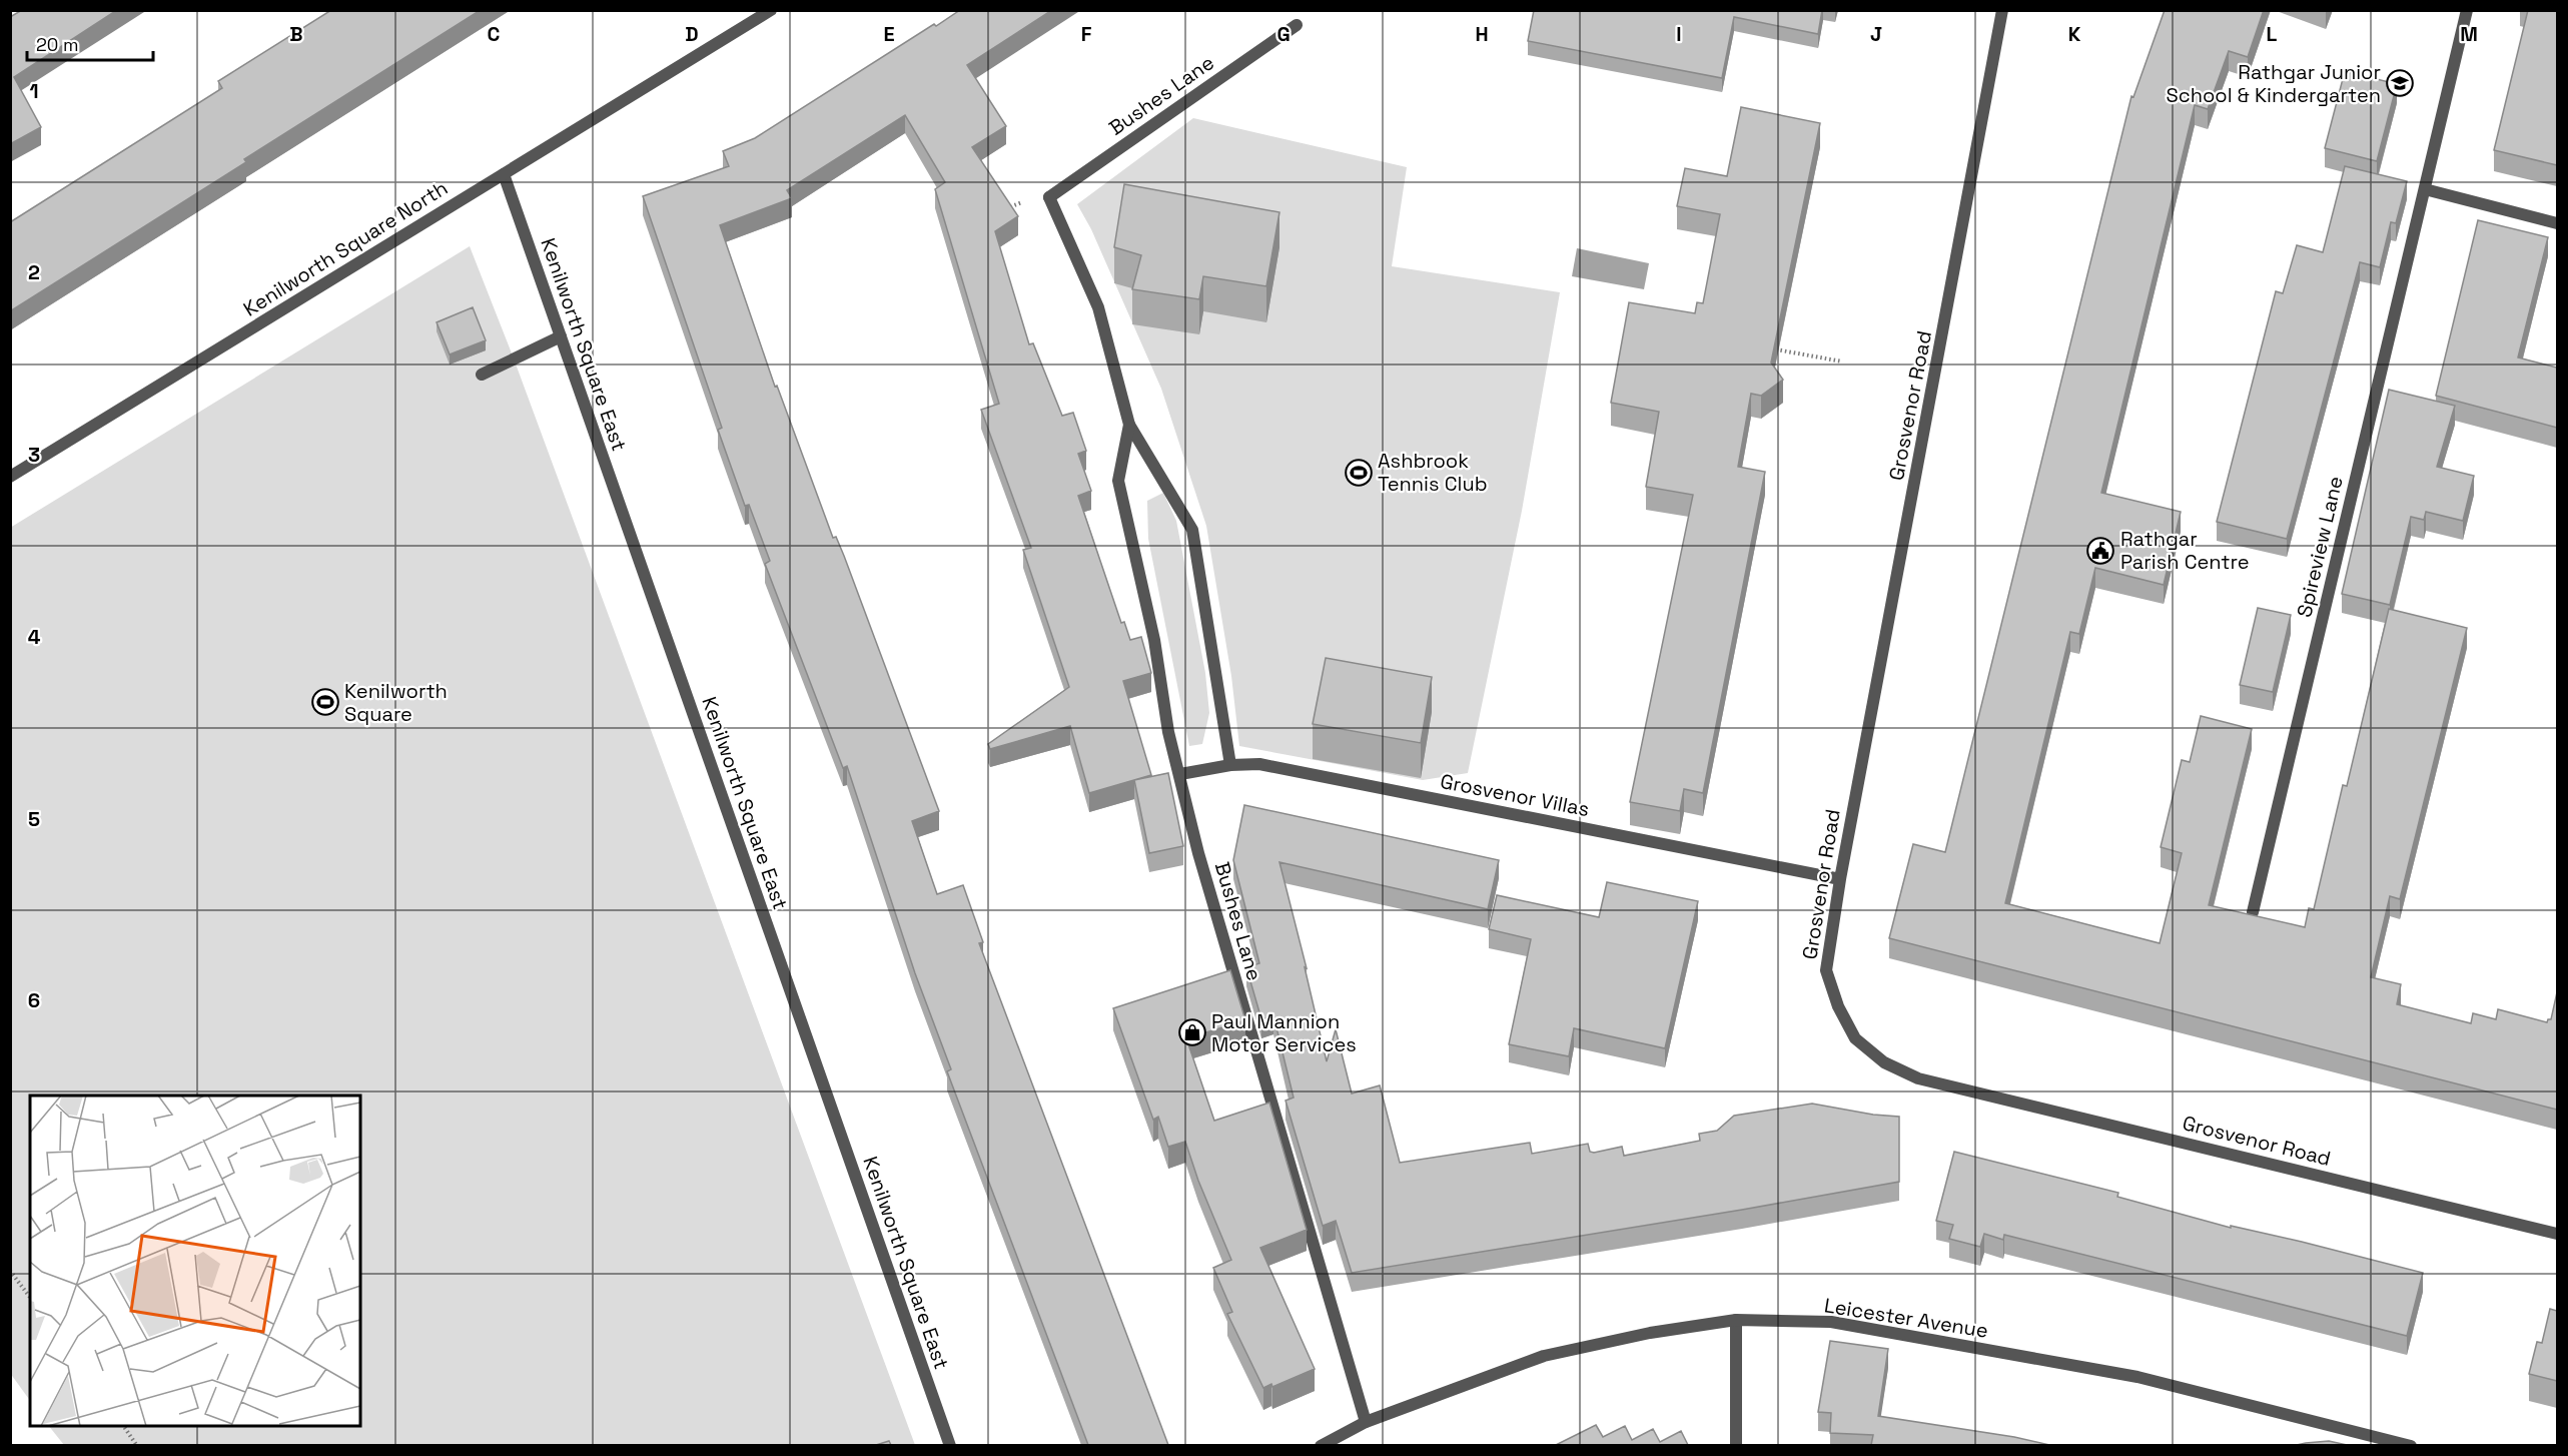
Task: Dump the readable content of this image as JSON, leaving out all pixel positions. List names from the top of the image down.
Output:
{
  "streets": {
    "street": [
      "Bushes Lane",
      "Kenilworth Square North",
      "Kenilworth Square East",
      "Grosvenor Road",
      "Spireview Lane",
      "Grosvenor Villas",
      "Leicester Avenue"
    ]
  },
  "crossings": [
    ["Bushes Lane", "Grosvenor Villas"],
    ["Bushes Lane", "Leicester Avenue"],
    ["Kenilworth Square North", "Kenilworth Square East"],
    ["Grosvenor Road", "Grosvenor Villas"]
  ],
  "places": {
    "school or university": ["Rathgar Junior School & Kindergarten"],
    "sports": ["Ashbrook Tennis Club", "Kenilworth Square"],
    "public building": ["Rathgar Parish Centre"],
    "shop": ["Paul Mannion Motor Services"]
  },
  "scale_bar": "20 m",
  "grid": {
    "columns": [
      "B",
      "C",
      "D",
      "E",
      "F",
      "G",
      "H",
      "I",
      "J",
      "K",
      "L",
      "M"
    ],
    "rows": [
      "1",
      "2",
      "3",
      "4",
      "5",
      "6"
    ]
  }
}
